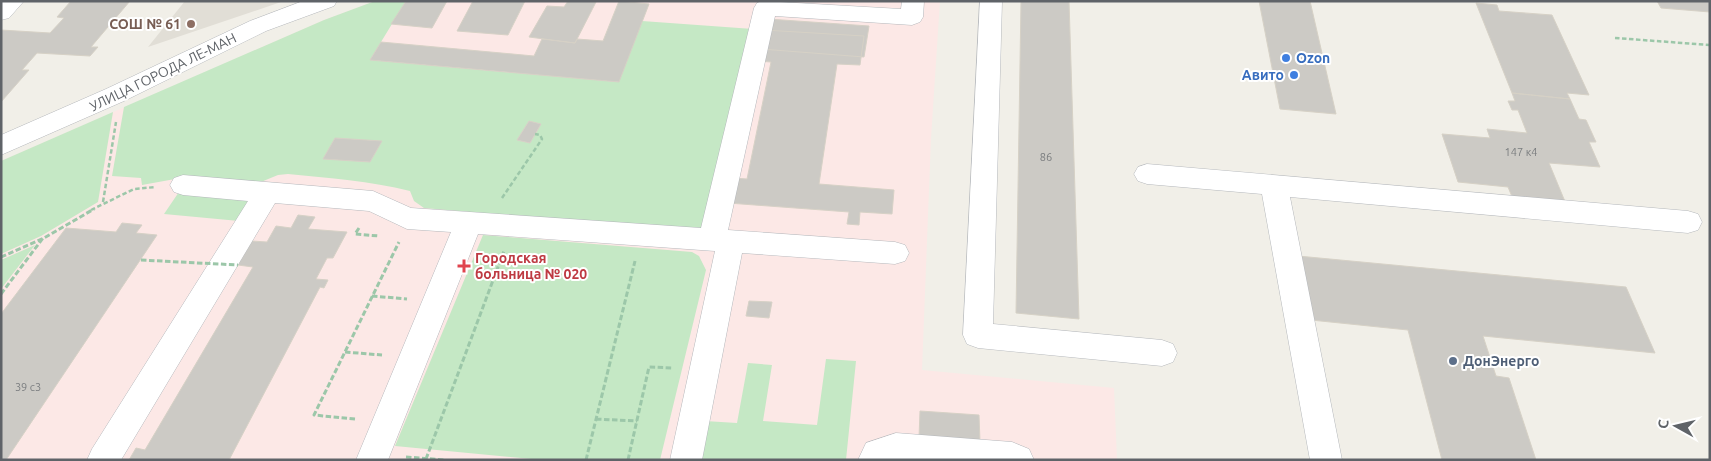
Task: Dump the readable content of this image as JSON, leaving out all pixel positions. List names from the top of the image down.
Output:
{
  "streets": {
    "street": ["УЛИЦА ГОРОДА ЛЕ-МАН"]
  },
  "places": {
    "other": [
      "СОШ № 61",
      "Ozon",
      "Авито",
      "ДонЭнерго"
    ],
    "health": ["Городская больница № 020"]
  },
  "house_numbers": ["147 к4", "86", "39 с3"],
  "north": "left"
}
